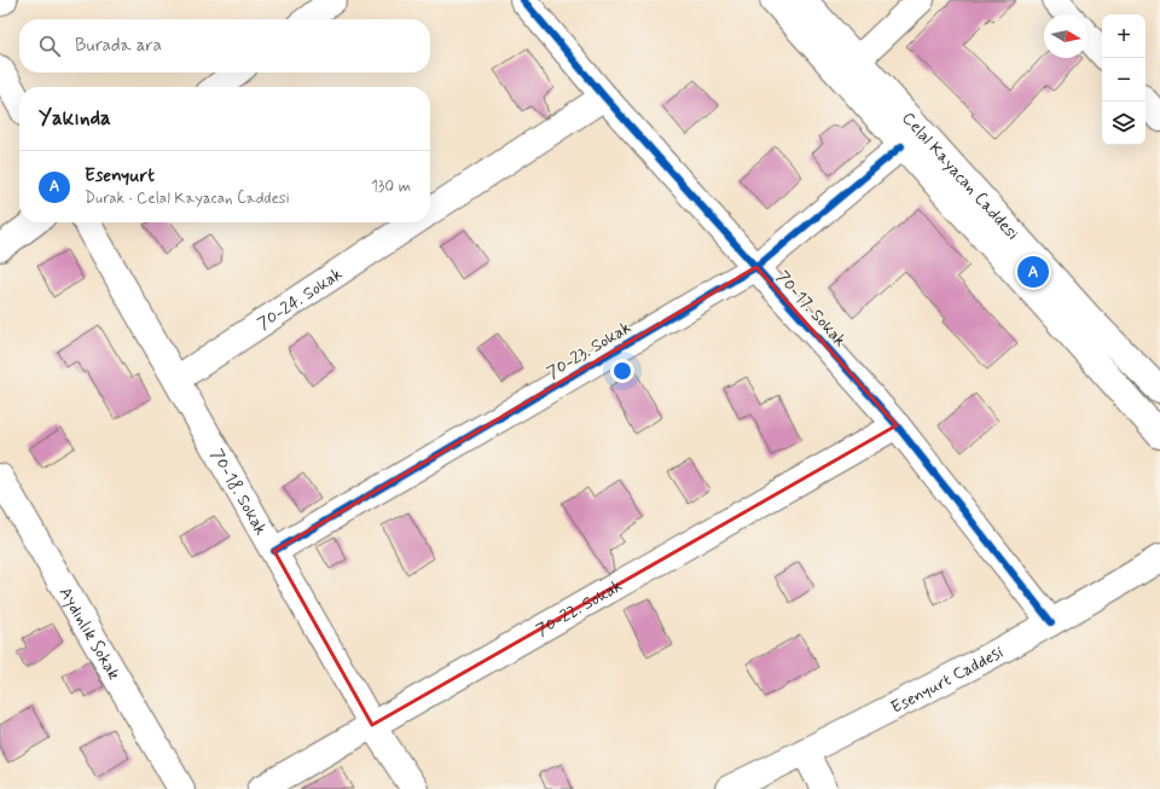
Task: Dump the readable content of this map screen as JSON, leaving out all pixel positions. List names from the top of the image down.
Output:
{
  "streets": {
    "street": [
      "Celal Kayacan Caddesi",
      "70-24. Sokak",
      "70-17. Sokak",
      "70-23. Sokak",
      "70-18. Sokak",
      "70-22. Sokak",
      "Aydınlık Sokak",
      "Esenyurt Caddesi"
    ]
  },
  "crossings": [
    ["Celal Kayacan Caddesi", "70-23. Sokak"],
    ["70-24. Sokak", "70-17. Sokak"],
    ["70-24. Sokak", "70-18. Sokak"],
    ["70-17. Sokak", "70-23. Sokak"],
    ["70-17. Sokak", "70-22. Sokak"],
    ["70-17. Sokak", "Esenyurt Caddesi"],
    ["70-23. Sokak", "70-18. Sokak"],
    ["70-18. Sokak", "70-22. Sokak"]
  ],
  "north": "right",
  "page": {
    "map_buttons": ["+", "−"],
    "search": "Burada ara",
    "heading": "Yakında",
    "list": [
      {
        "mark": "A",
        "name": "Esenyurt",
        "note": "Durak · Celal Kayacan Caddesi",
        "value": "130 m"
      }
    ],
    "pins": "A"
  }
}
